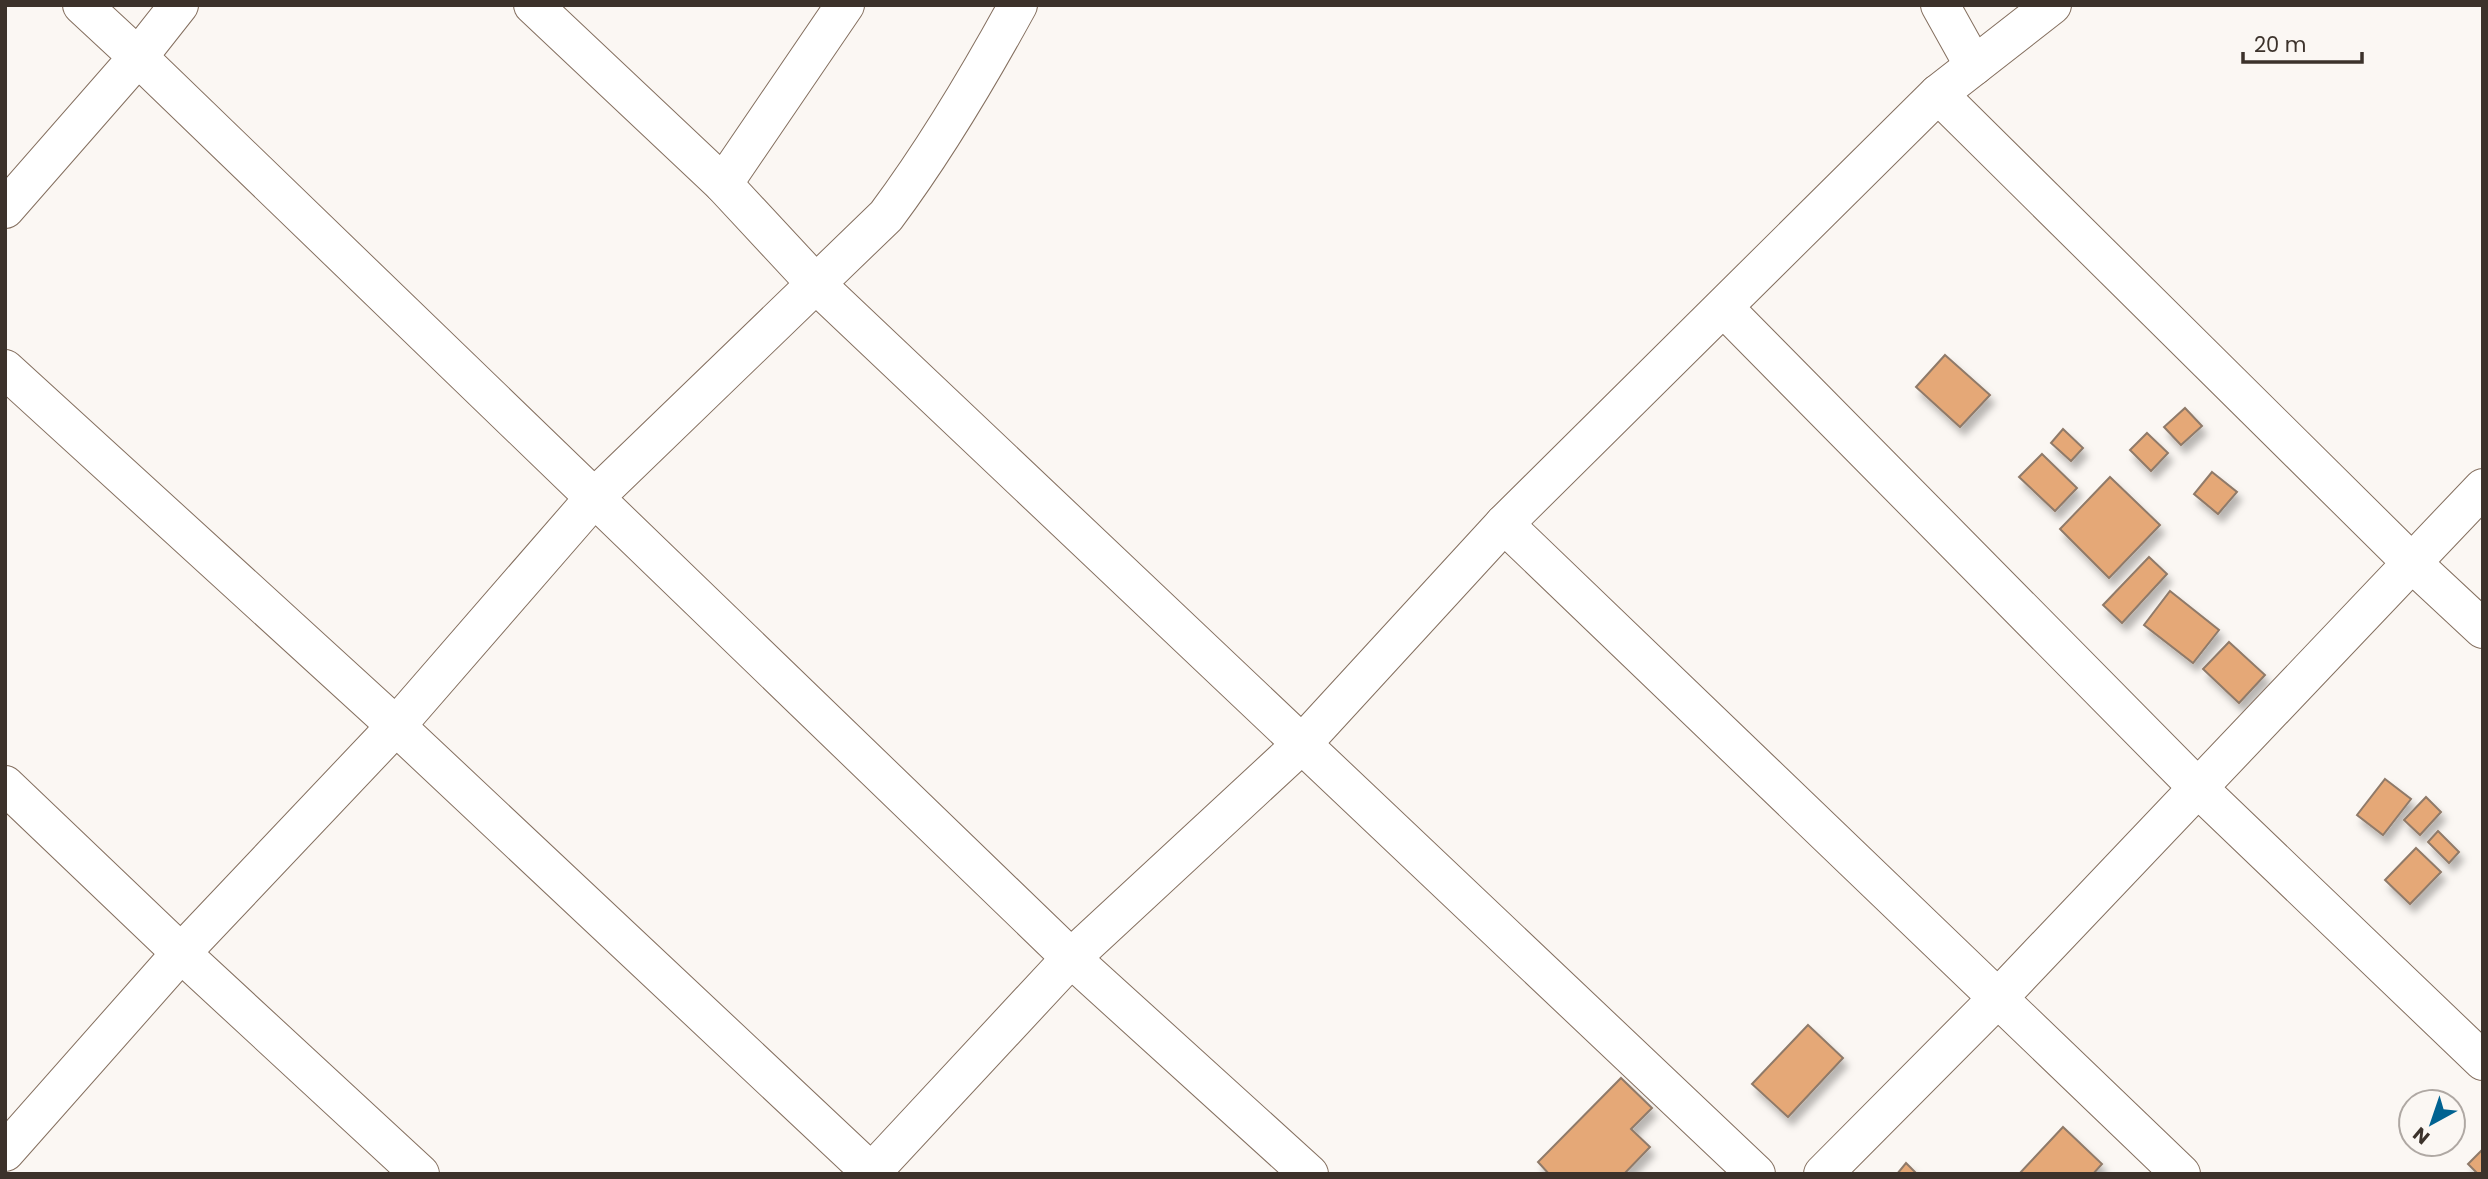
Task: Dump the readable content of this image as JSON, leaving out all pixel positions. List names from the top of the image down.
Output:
{
  "scale_bar": "20 m",
  "north": "bottom left"
}
